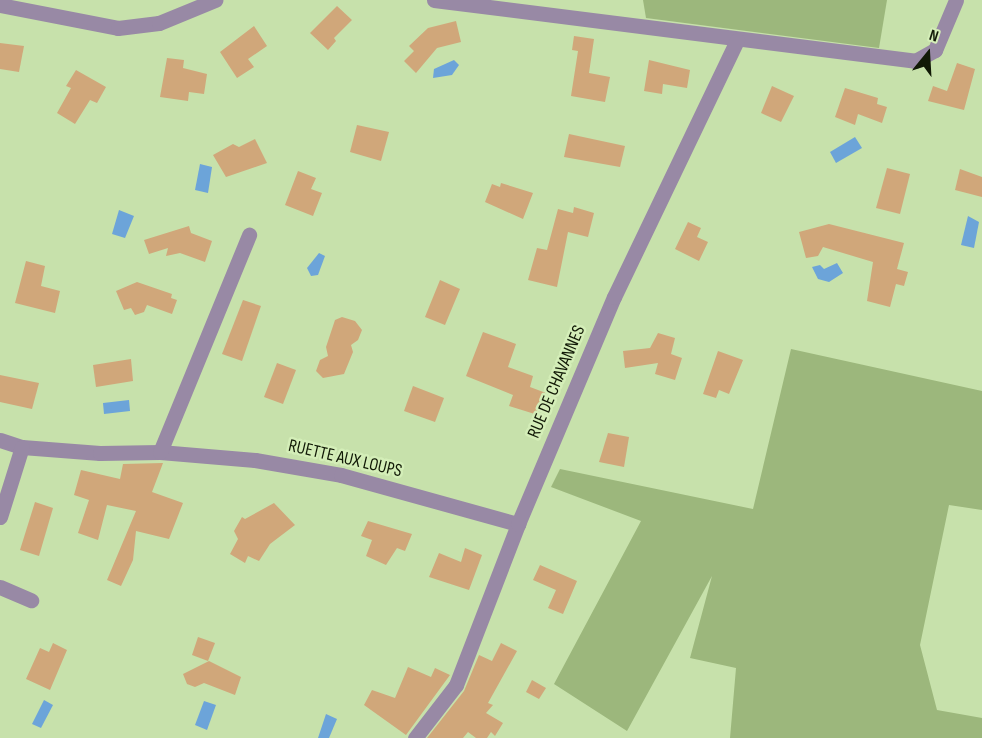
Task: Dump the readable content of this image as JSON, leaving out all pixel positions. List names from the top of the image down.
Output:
{
  "streets": {
    "street": ["RUE DE CHAVANNES", "RUETTE AUX LOUPS"]
  },
  "crossings": [
    ["RUE DE CHAVANNES", "RUETTE AUX LOUPS"]
  ],
  "north": "top"
}
